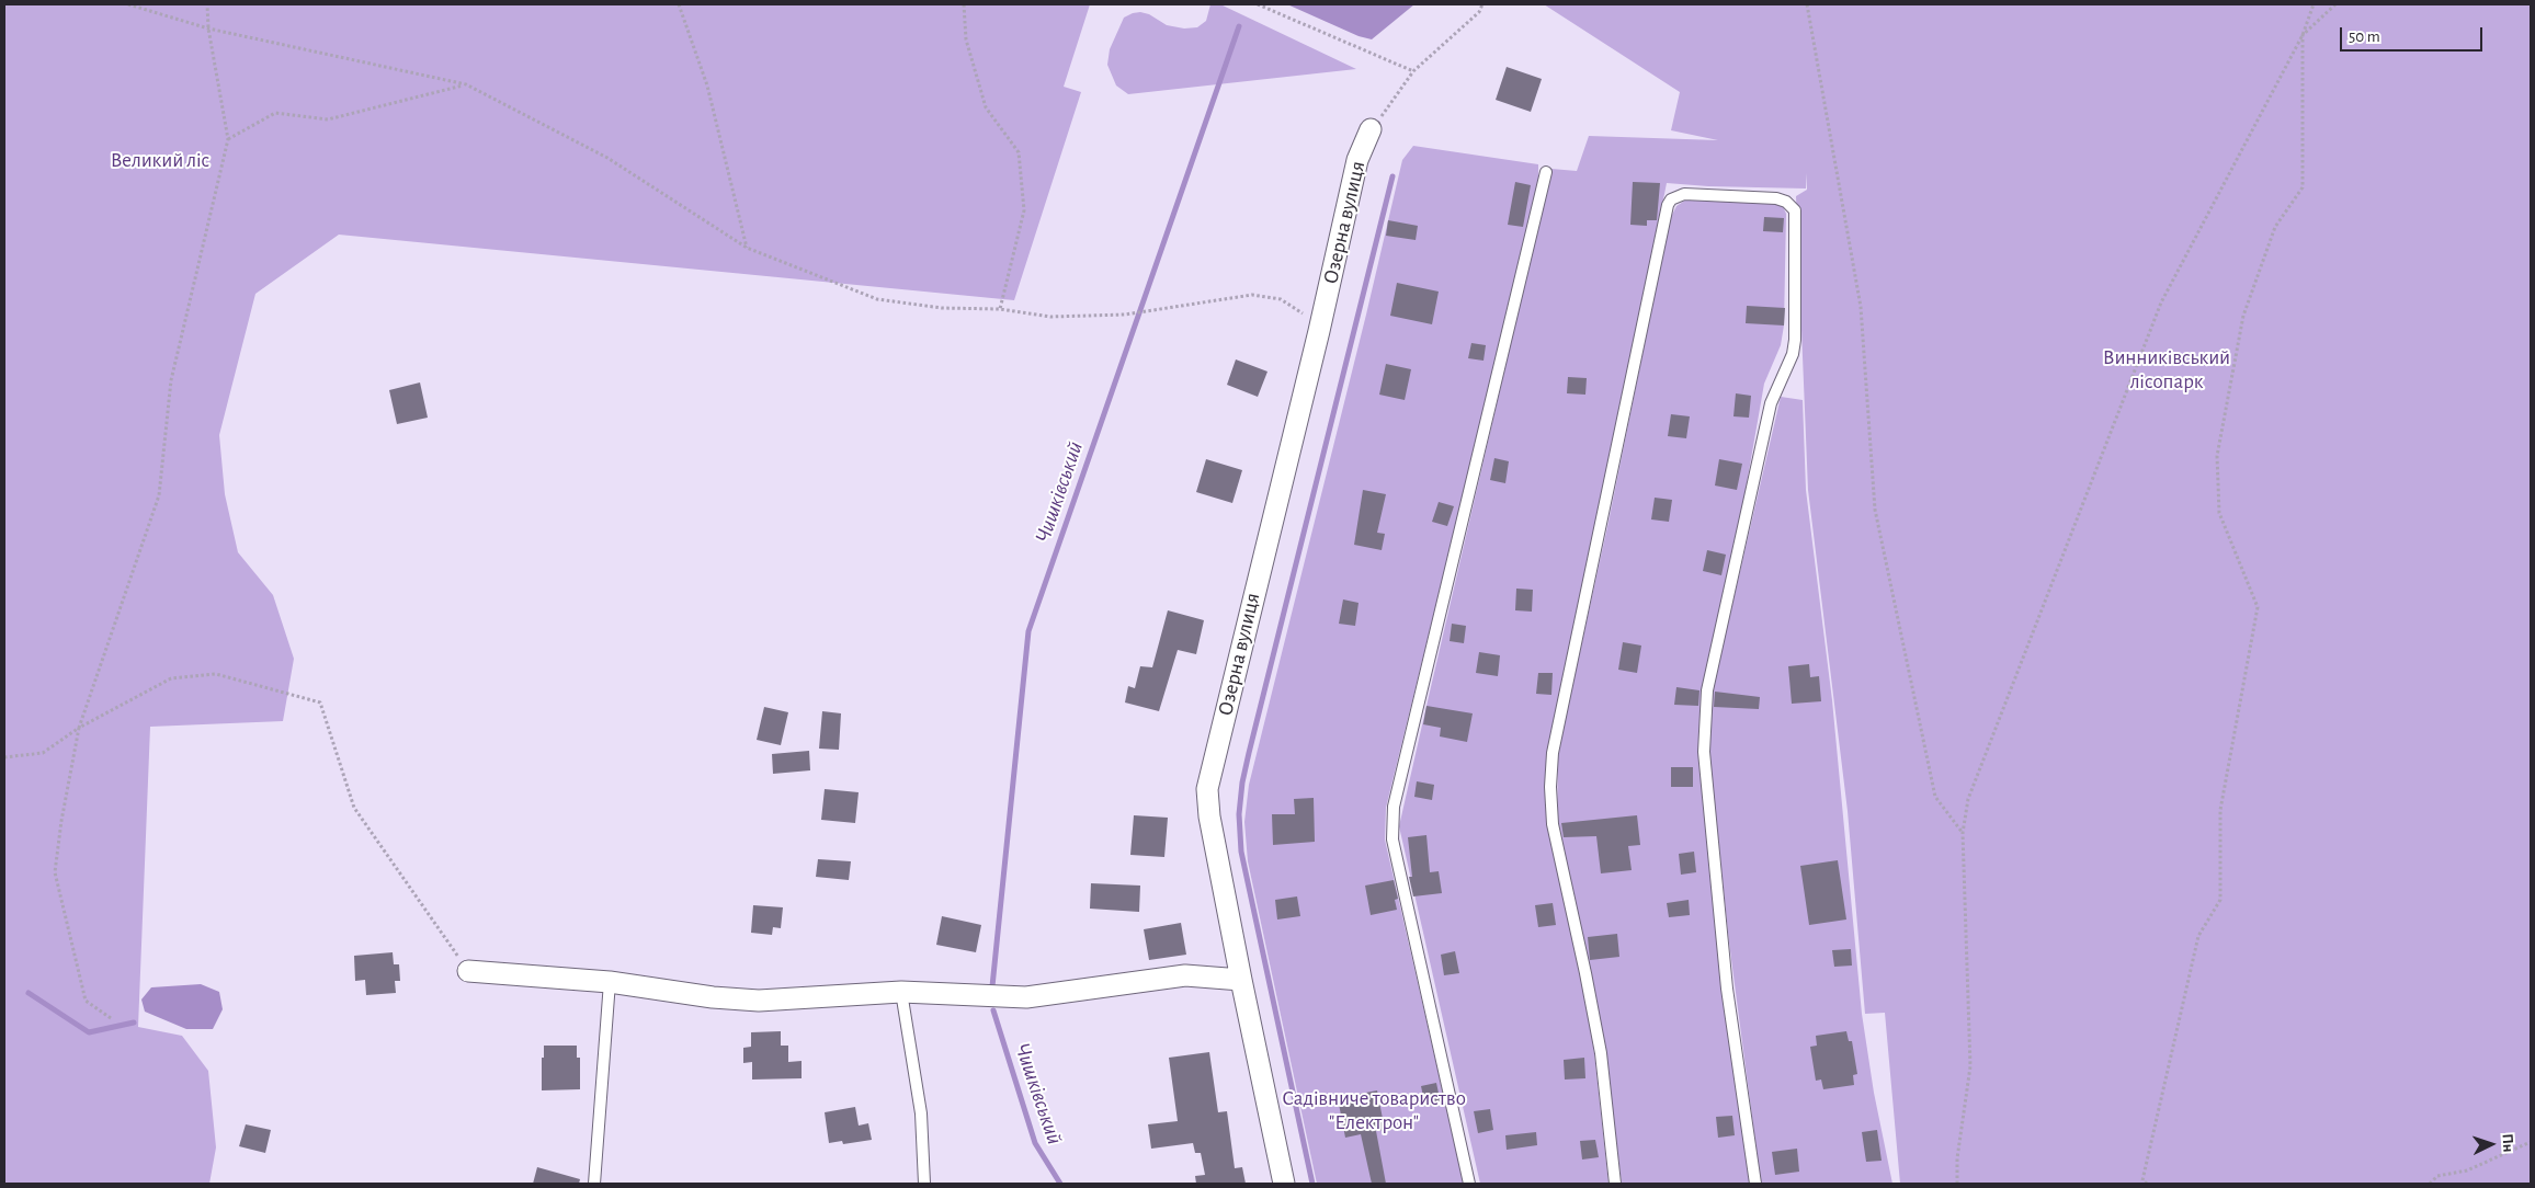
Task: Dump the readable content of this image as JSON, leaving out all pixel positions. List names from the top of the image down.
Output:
{
  "streets": {
    "street": ["Озерна вулиця"]
  },
  "water": ["Чишківський"],
  "parks": ["Великий ліс", "Винниківський лісопарк", "Садівниче товариство \"Електрон\""],
  "scale_bar": "50 m",
  "north": "right"
}
